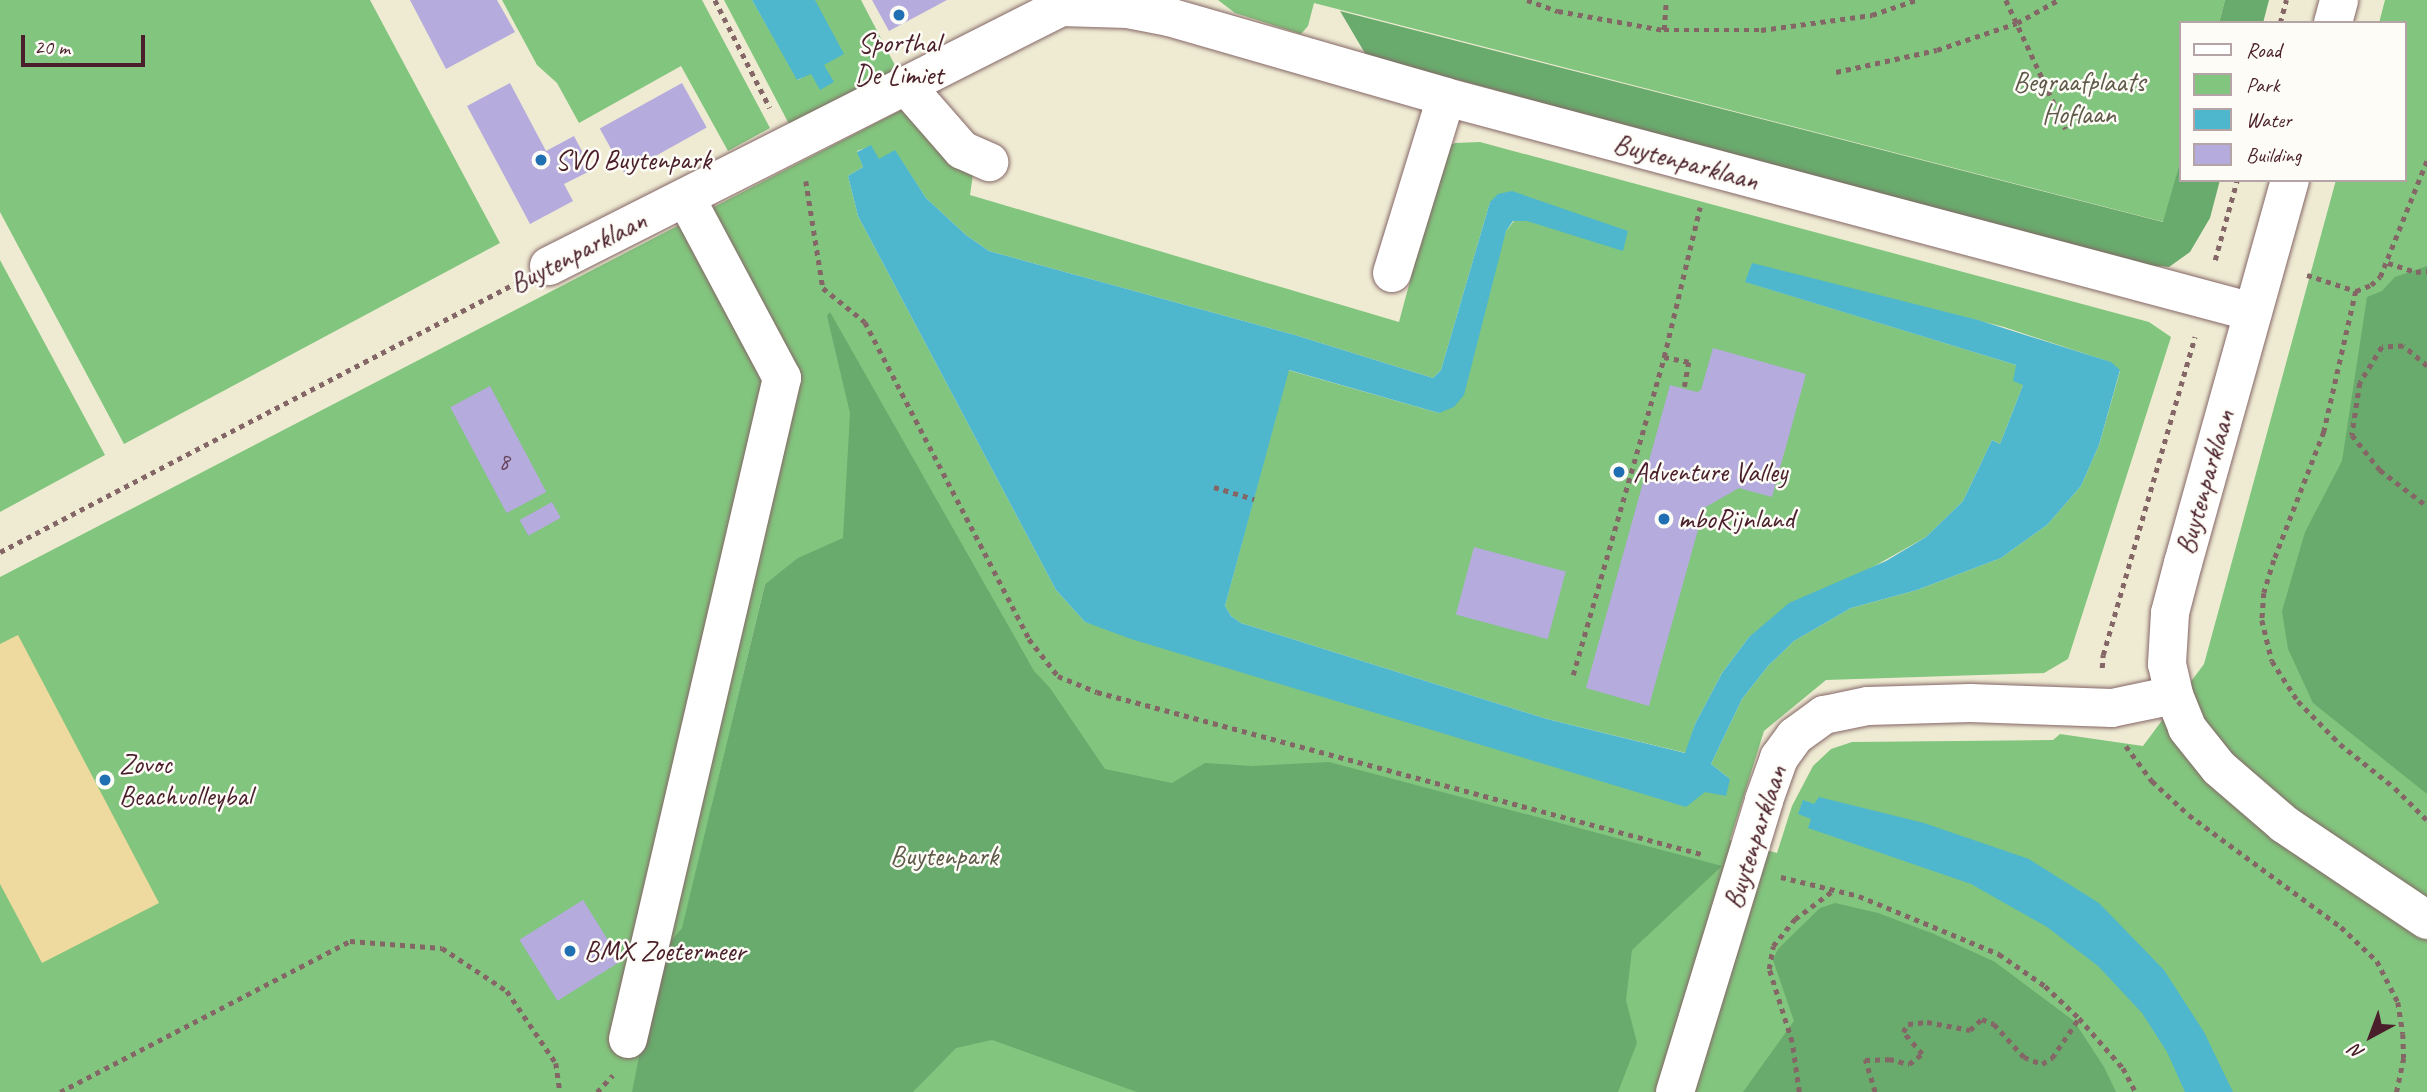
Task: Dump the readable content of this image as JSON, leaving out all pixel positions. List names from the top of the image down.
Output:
{
  "streets": {
    "street": ["Buytenparklaan"]
  },
  "parks": ["Begraafplaats Hoflaan", "Buytenpark"],
  "places": [
    "Sporthal De Limiet",
    "SVO Buytenpark",
    "Adventure Valley",
    "mboRijnland",
    "Zovoc Beachvolleybal",
    "BMX Zoetermeer"
  ],
  "house_numbers": ["8"],
  "legend": [
    "Road",
    "Park",
    "Water",
    "Building"
  ],
  "scale_bar": "20 m",
  "north": "bottom left"
}
